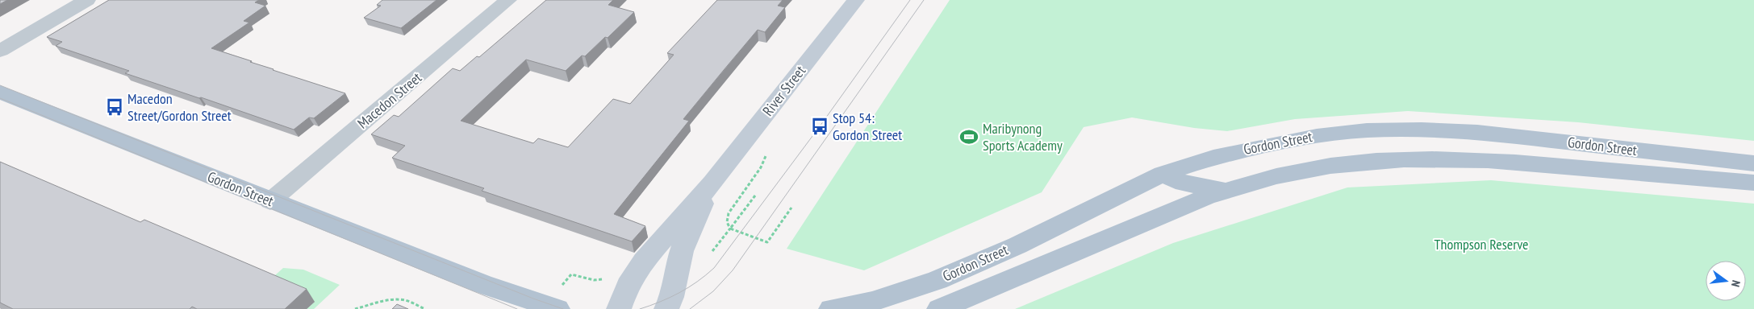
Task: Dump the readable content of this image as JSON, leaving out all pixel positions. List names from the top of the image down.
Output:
{
  "streets": {
    "main road": ["Gordon Street"],
    "street": ["River Street", "Macedon Street"]
  },
  "crossings": [
    ["Macedon Street", "Gordon Street"]
  ],
  "parks": ["Thompson Reserve"],
  "places": {
    "bus stop": ["Macedon Street/Gordon Street", "Stop 54: Gordon Street"],
    "sports": ["Maribynong Sports Academy"]
  },
  "north": "right"
}
